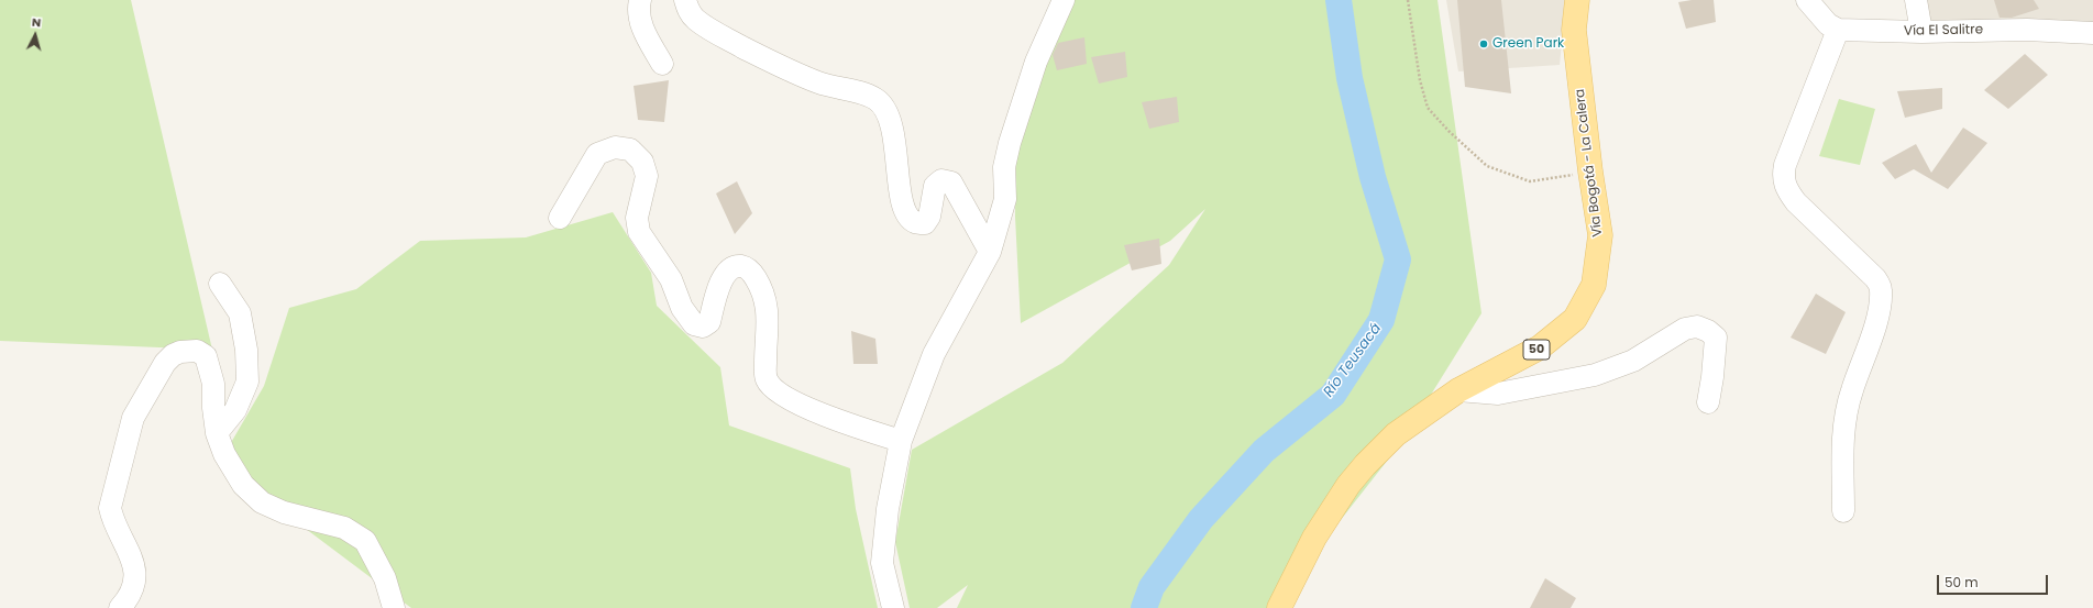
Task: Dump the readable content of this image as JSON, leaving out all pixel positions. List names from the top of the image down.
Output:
{
  "streets": {
    "main road": ["Vía Bogotá - La Calera", "50"],
    "street": ["Vía El Salitre"]
  },
  "water": ["Río Teusacá"],
  "places": ["Green Park"],
  "scale_bar": "50 m",
  "north": "top"
}
